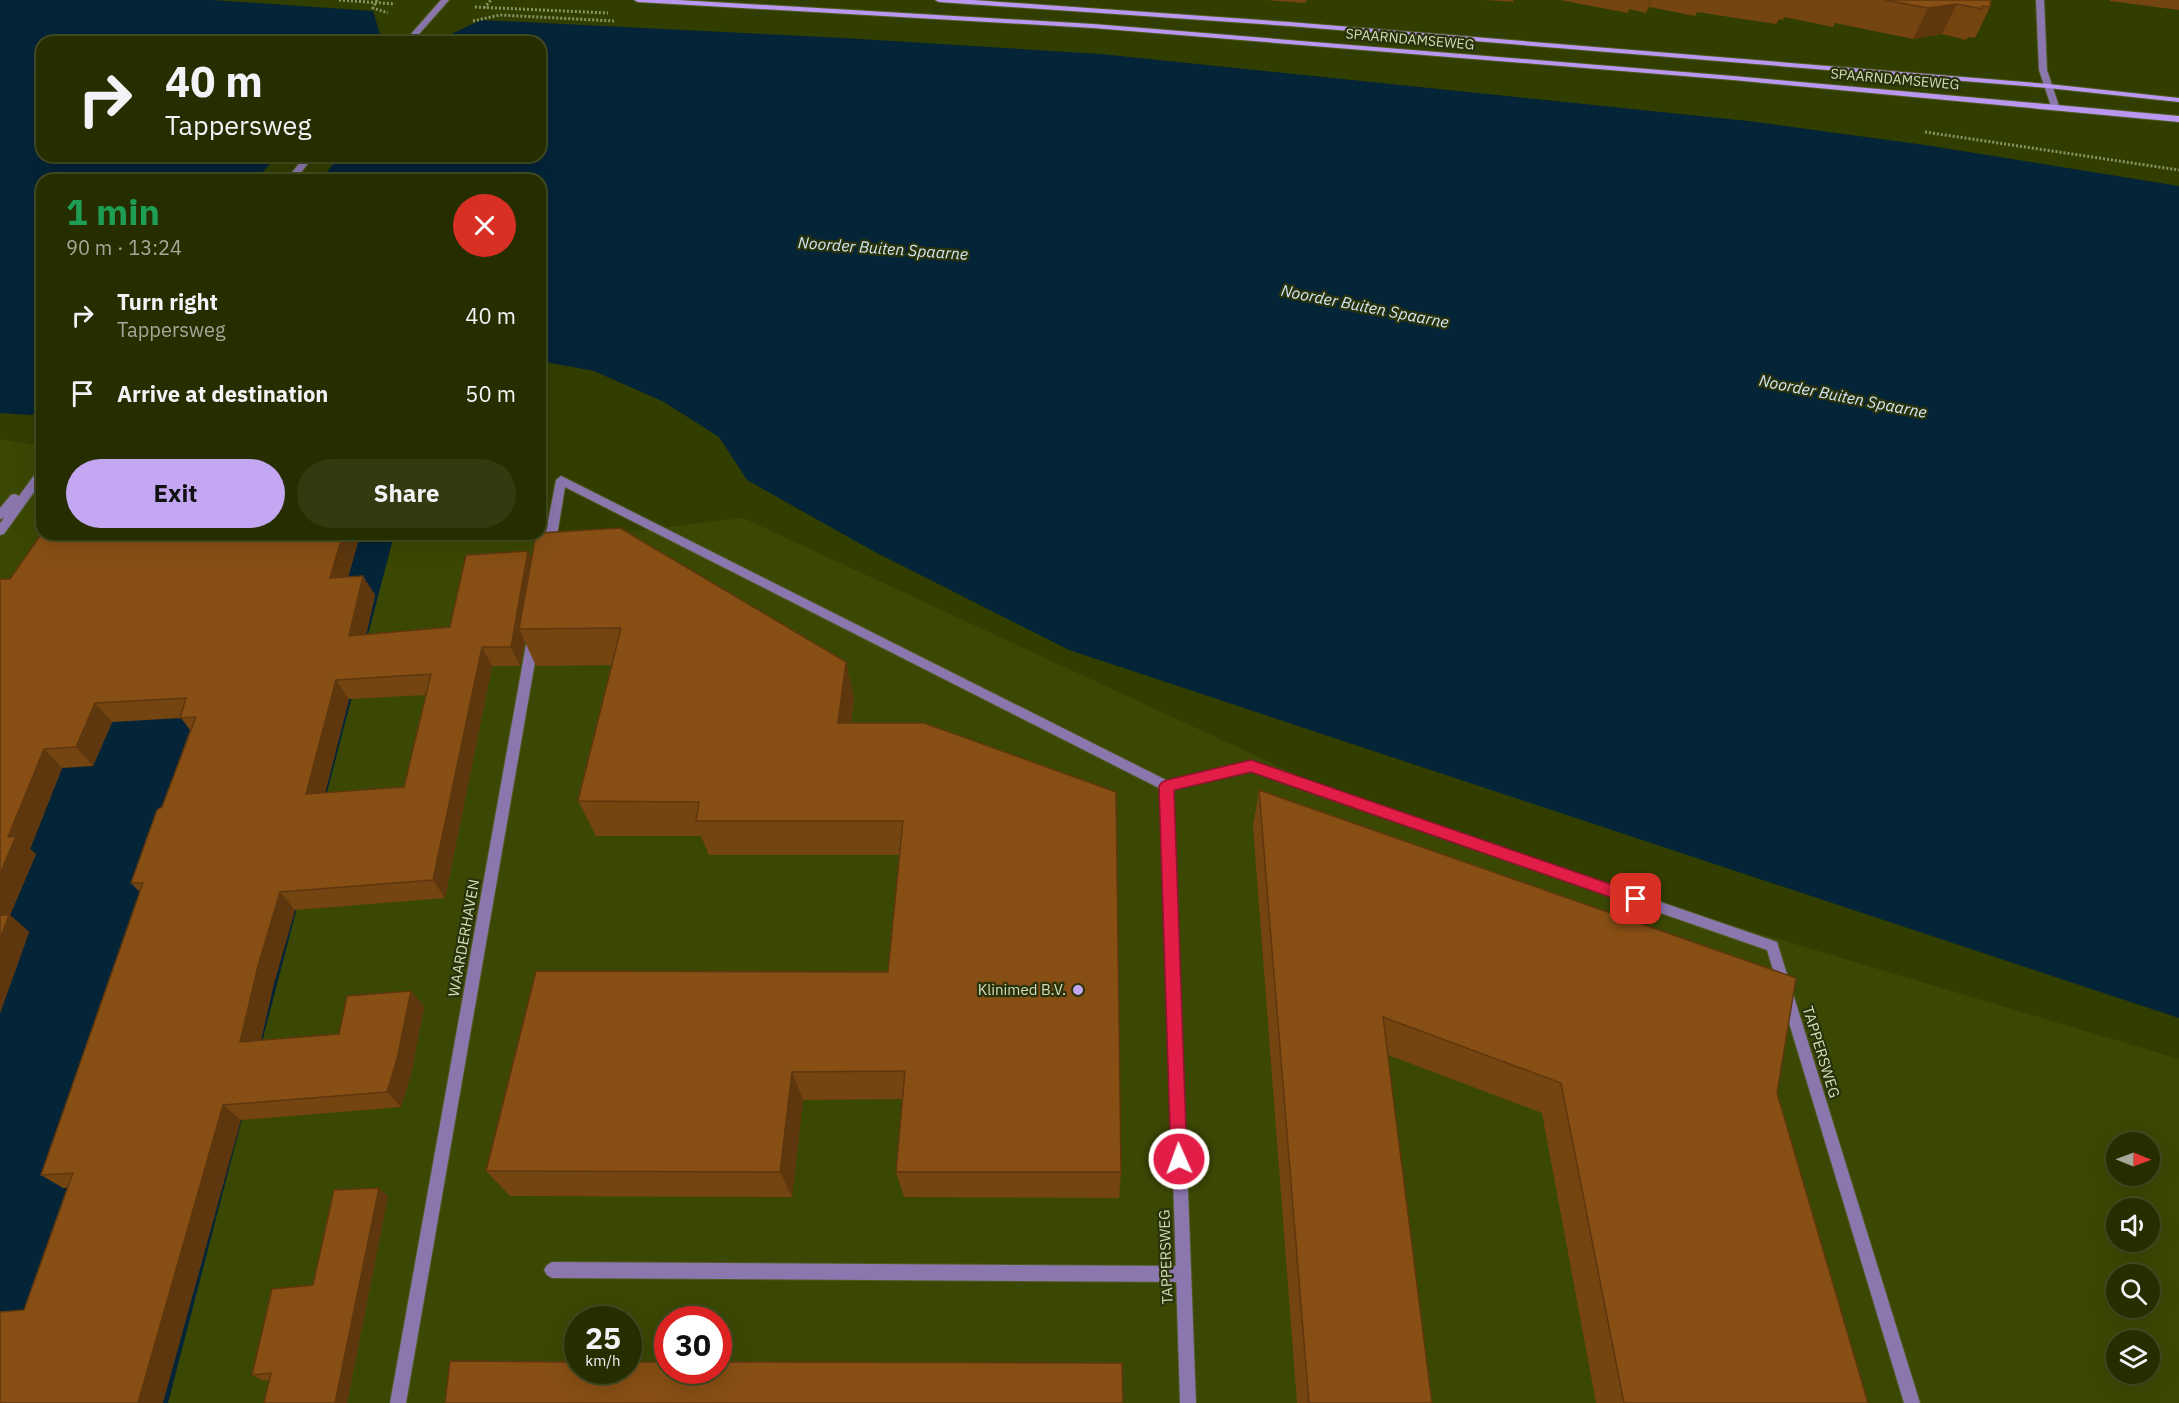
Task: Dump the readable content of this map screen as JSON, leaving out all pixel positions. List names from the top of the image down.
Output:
{
  "streets": {
    "main road": ["SPAARNDAMSEWEG"],
    "street": ["WAARDERHAVEN", "TAPPERSWEG"]
  },
  "water": ["Noorder Buiten Spaarne"],
  "places": ["Klinimed B.V."],
  "north": "right",
  "page": {
    "turn": ["40 m", "Tappersweg"],
    "heading": ["1 min", "90 m · 13:24"],
    "list": [
      {
        "name": "Turn right",
        "note": "Tappersweg",
        "value": "40 m"
      },
      {
        "name": "Arrive at destination",
        "value": "50 m"
      }
    ],
    "buttons": ["Exit", "Share"],
    "speed": "25 km/h",
    "limit": "30"
  }
}
